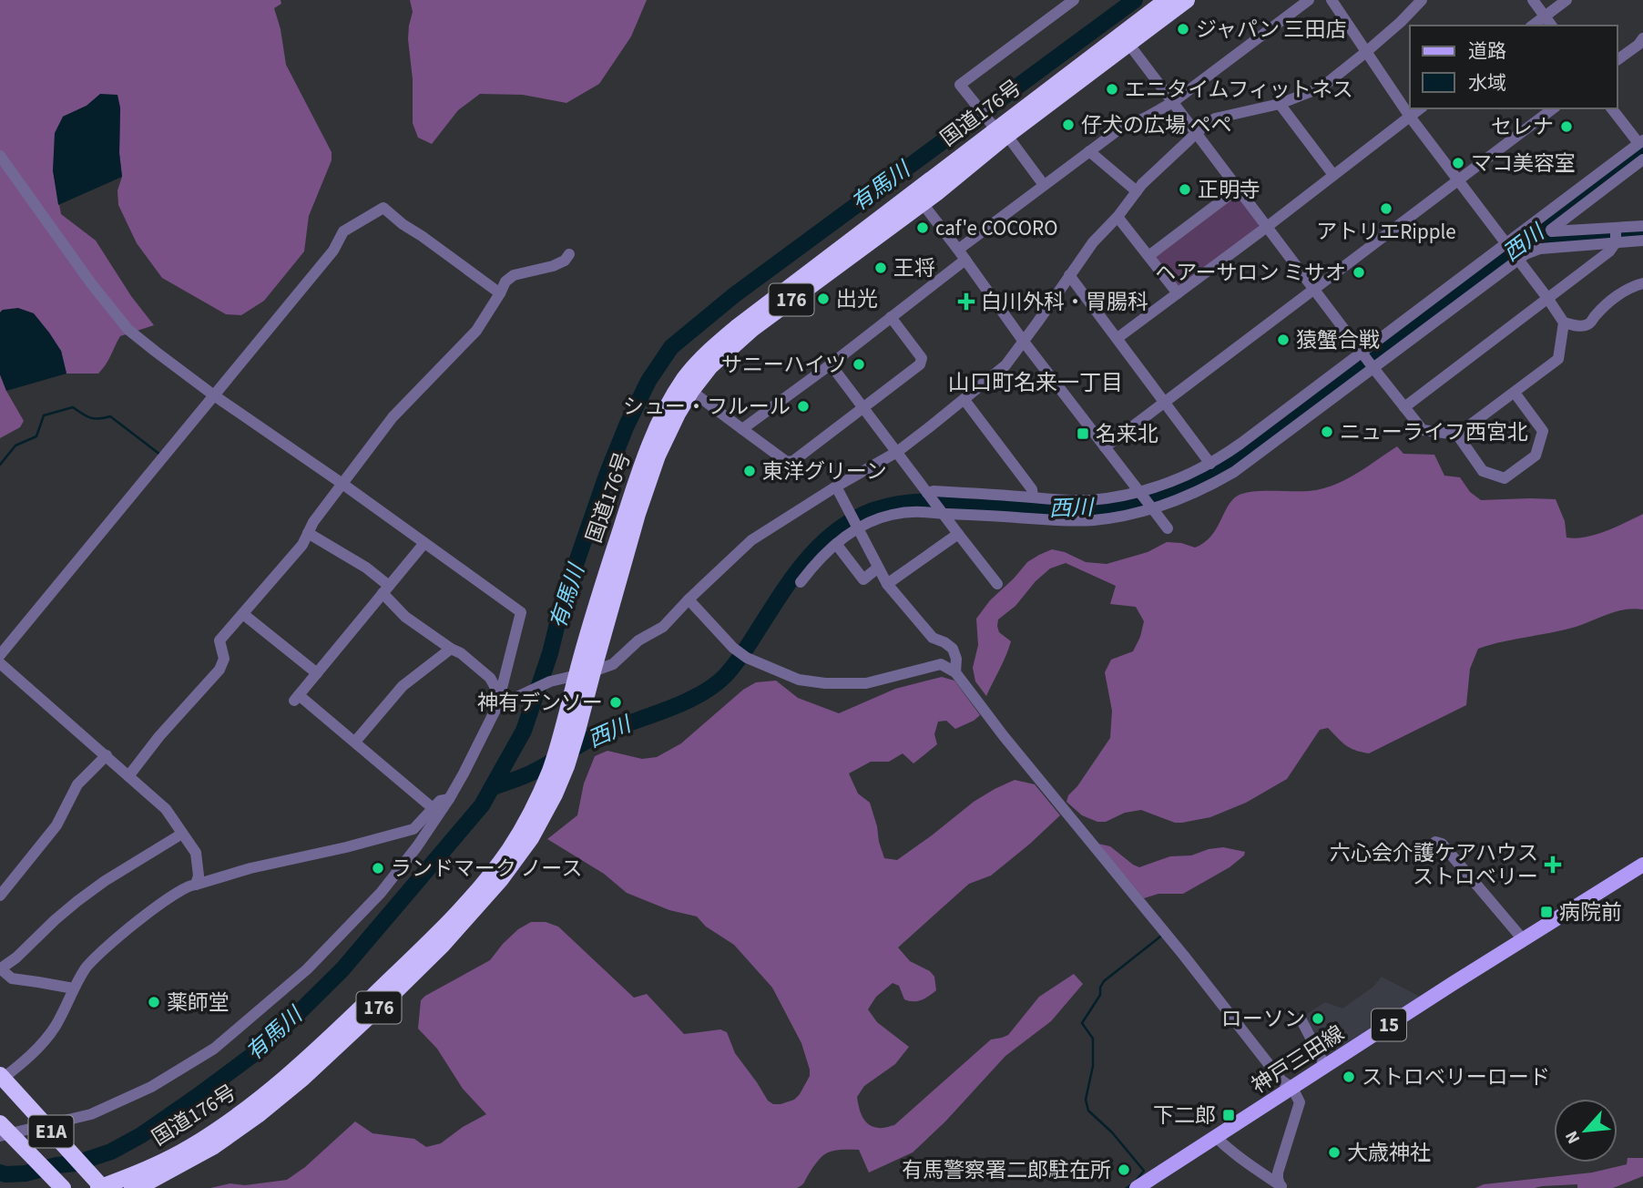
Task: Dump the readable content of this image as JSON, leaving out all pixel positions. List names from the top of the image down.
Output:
{
  "streets": {
    "highway": ["国道176号", "176", "E1A"],
    "main road": ["15", "神戸三田線"]
  },
  "crossings": [
    ["国道176号", "E1A"]
  ],
  "districts": ["山口町名来一丁目"],
  "water": ["有馬川", "西川"],
  "places": {
    "other": [
      "ジャパン 三田店",
      "エニタイムフィットネス",
      "仔犬の広場 ペペ",
      "セレナ",
      "マコ美容室",
      "正明寺",
      "アトリエRipple",
      "caf'e COCORO",
      "王将",
      "ヘアーサロン ミサオ",
      "出光",
      "猿蟹合戦",
      "サニーハイツ",
      "シュー・フルール",
      "ニューライフ西宮北",
      "東洋グリーン",
      "神有デンソー",
      "ランドマーク ノース",
      "薬師堂",
      "ローソン",
      "ストロベリーロード",
      "大歳神社",
      "有馬警察署二郎駐在所"
    ],
    "health": ["白川外科・胃腸科", "六心会介護ケアハウス ストロベリー"],
    "transit": ["名来北", "病院前", "下二郎"]
  },
  "legend": ["道路", "水域"],
  "north": "bottom left"
}
